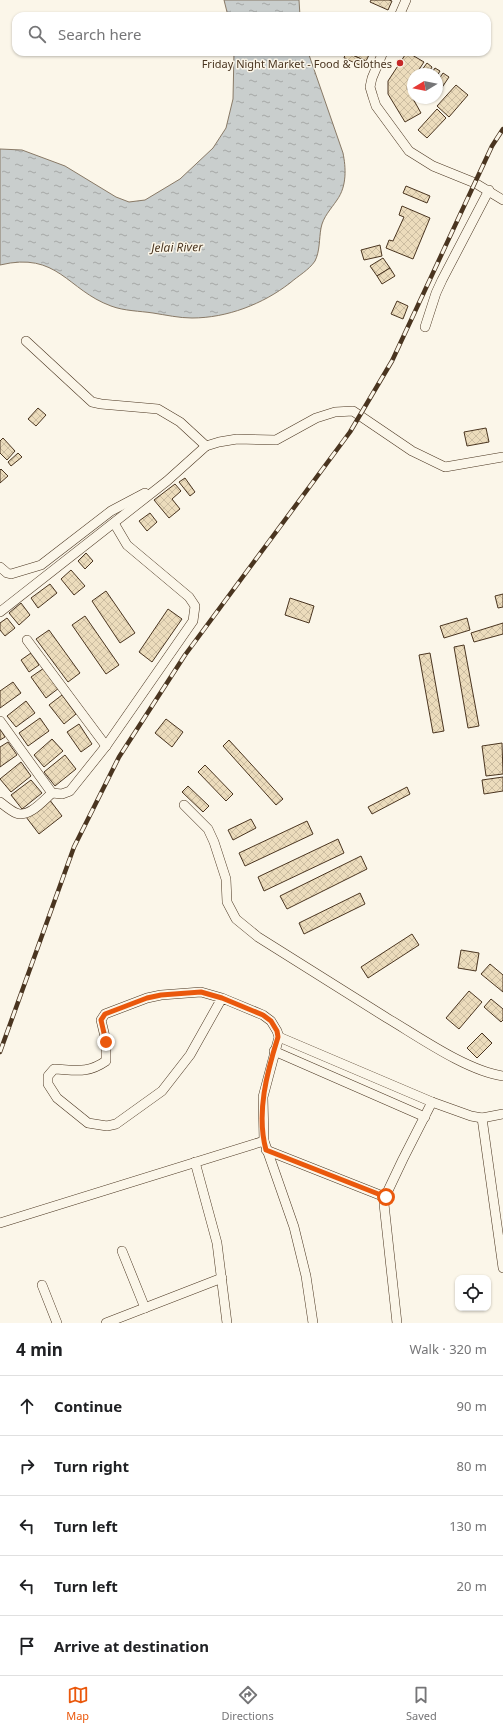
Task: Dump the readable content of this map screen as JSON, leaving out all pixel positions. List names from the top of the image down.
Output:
{
  "water": ["Jelai River"],
  "places": ["Friday Night Market - Food & Clothes"],
  "north": "left",
  "page": {
    "search": "Search here",
    "heading": ["4 min", "Walk · 320 m"],
    "list": [
      ["Continue", "90 m"],
      ["Turn right", "80 m"],
      ["Turn left", "130 m"],
      ["Turn left", "20 m"],
      "Arrive at destination"
    ],
    "nav": ["Map", "Directions", "Saved"]
  }
}
